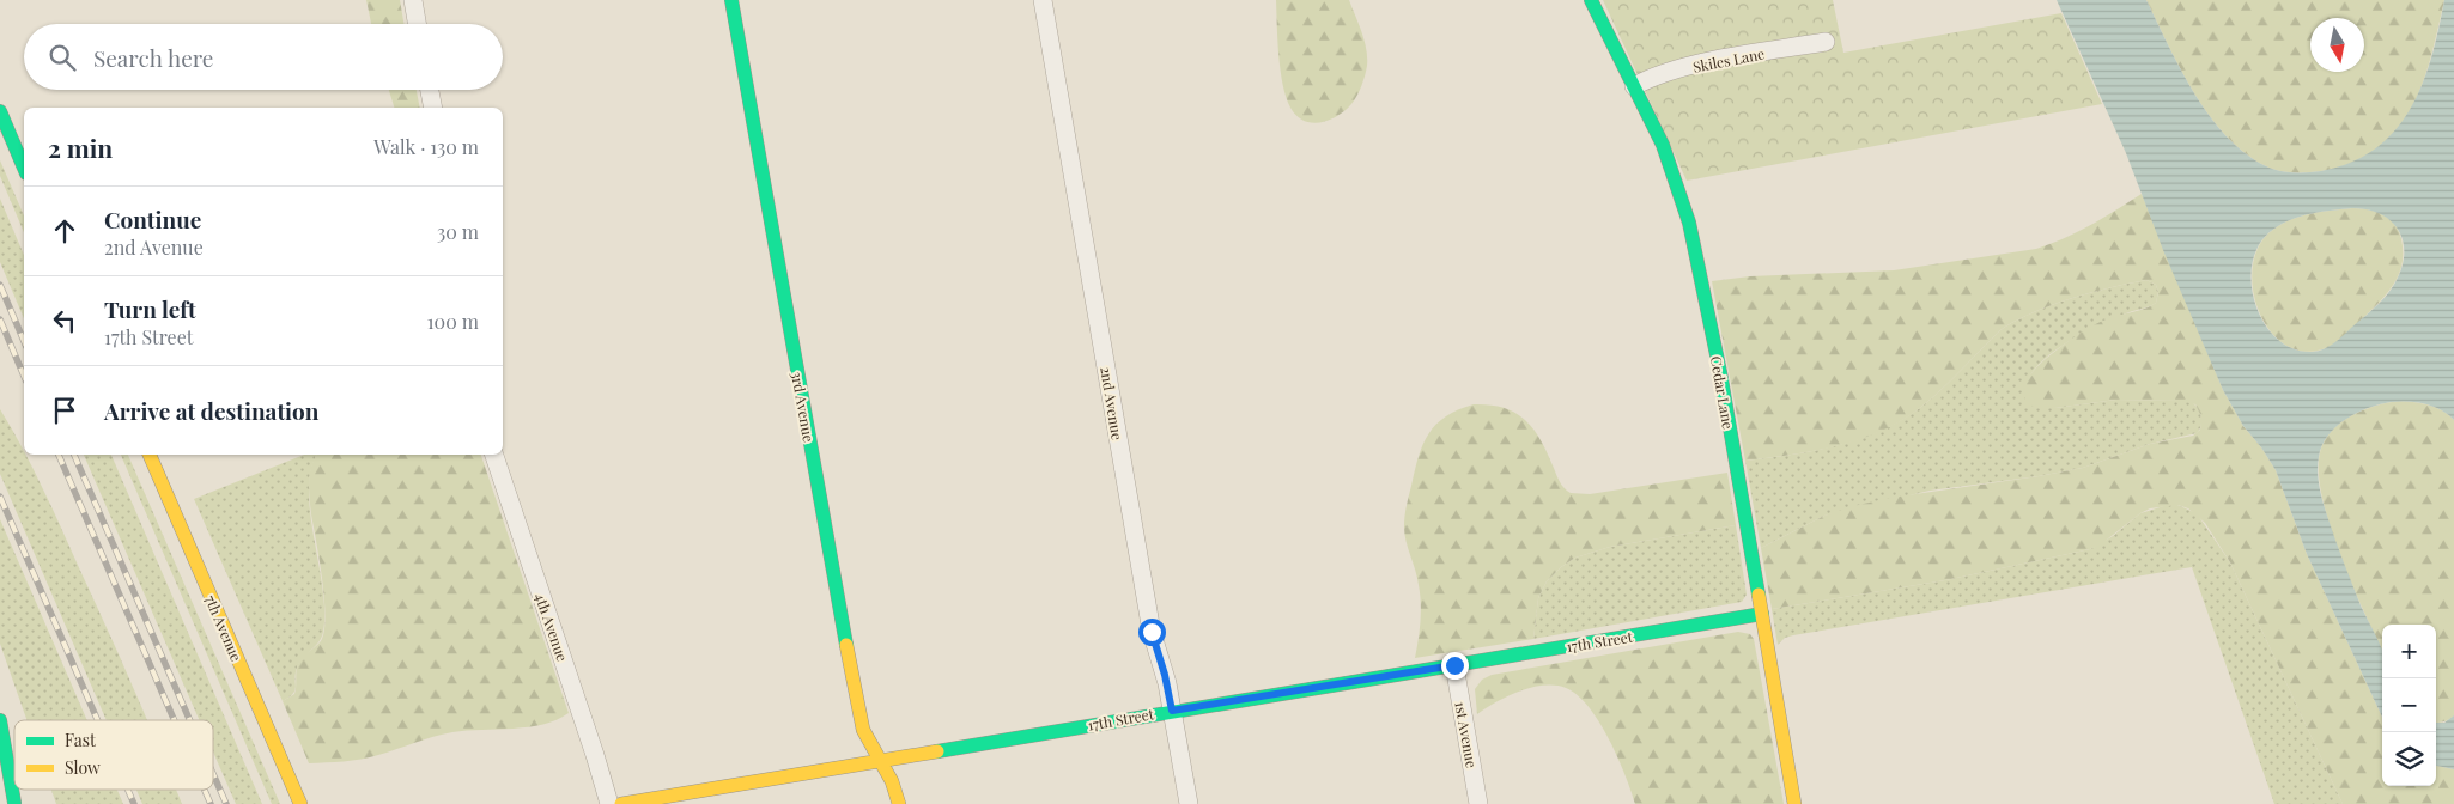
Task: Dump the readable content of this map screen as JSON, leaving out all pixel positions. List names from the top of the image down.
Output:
{
  "streets": {
    "main road": [
      "Cedar Lane",
      "3rd Avenue",
      "7th Avenue",
      "17th Street"
    ],
    "street": [
      "Skiles Lane",
      "2nd Avenue",
      "4th Avenue",
      "1st Avenue"
    ]
  },
  "crossings": [
    ["Skiles Lane", "Cedar Lane"],
    ["Cedar Lane", "17th Street"],
    ["2nd Avenue", "17th Street"],
    ["3rd Avenue", "17th Street"],
    ["17th Street", "1st Avenue"]
  ],
  "legend": ["Fast", "Slow"],
  "north": "bottom",
  "page": {
    "search": "Search here",
    "heading": ["2 min", "Walk · 130 m"],
    "list": [
      ["Continue", "2nd Avenue", "30 m"],
      ["Turn left", "17th Street", "100 m"],
      "Arrive at destination"
    ],
    "map_buttons": ["+", "−"]
  }
}
